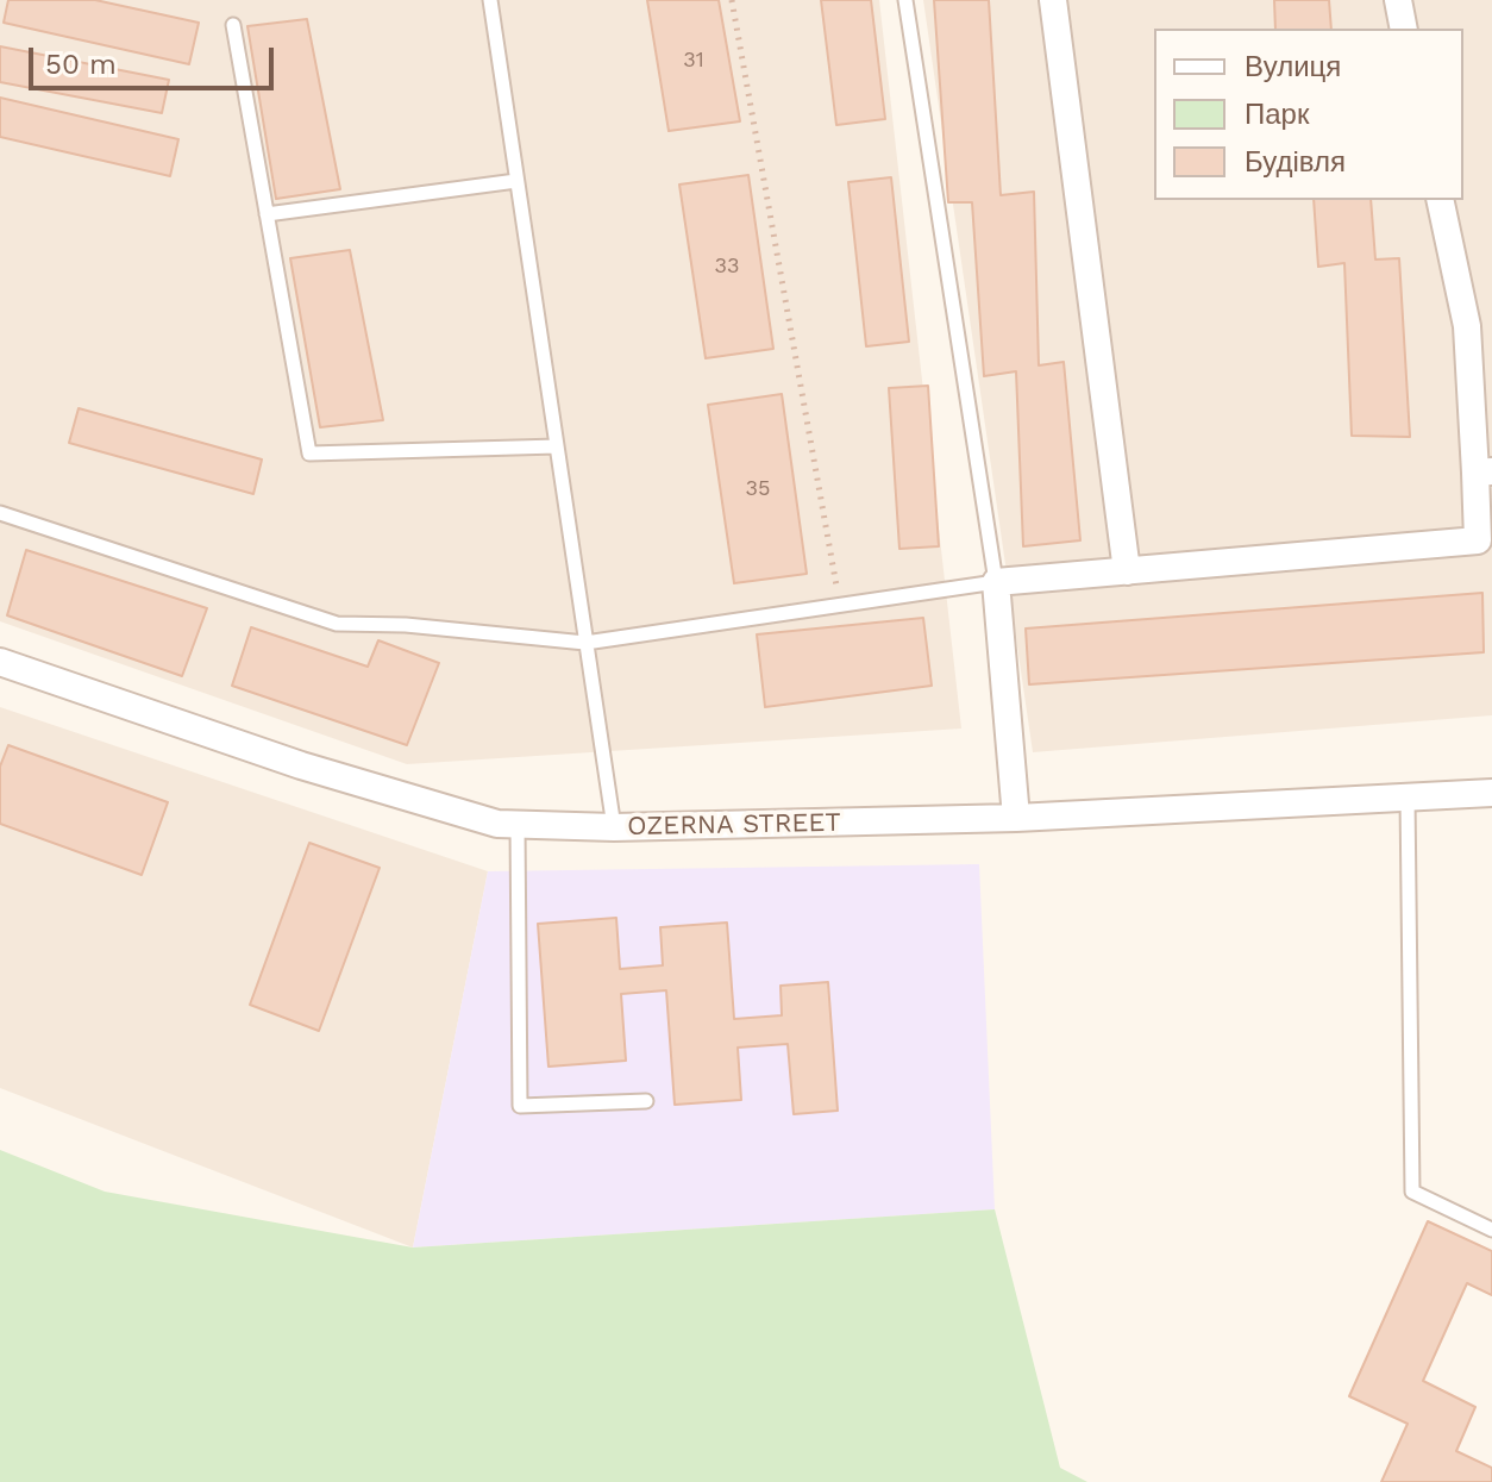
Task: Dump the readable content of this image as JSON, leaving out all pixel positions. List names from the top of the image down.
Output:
{
  "streets": {
    "street": ["OZERNA STREET"]
  },
  "house_numbers": ["31", "33", "35"],
  "legend": ["Вулиця", "Парк", "Будівля"],
  "scale_bar": "50 m"
}
